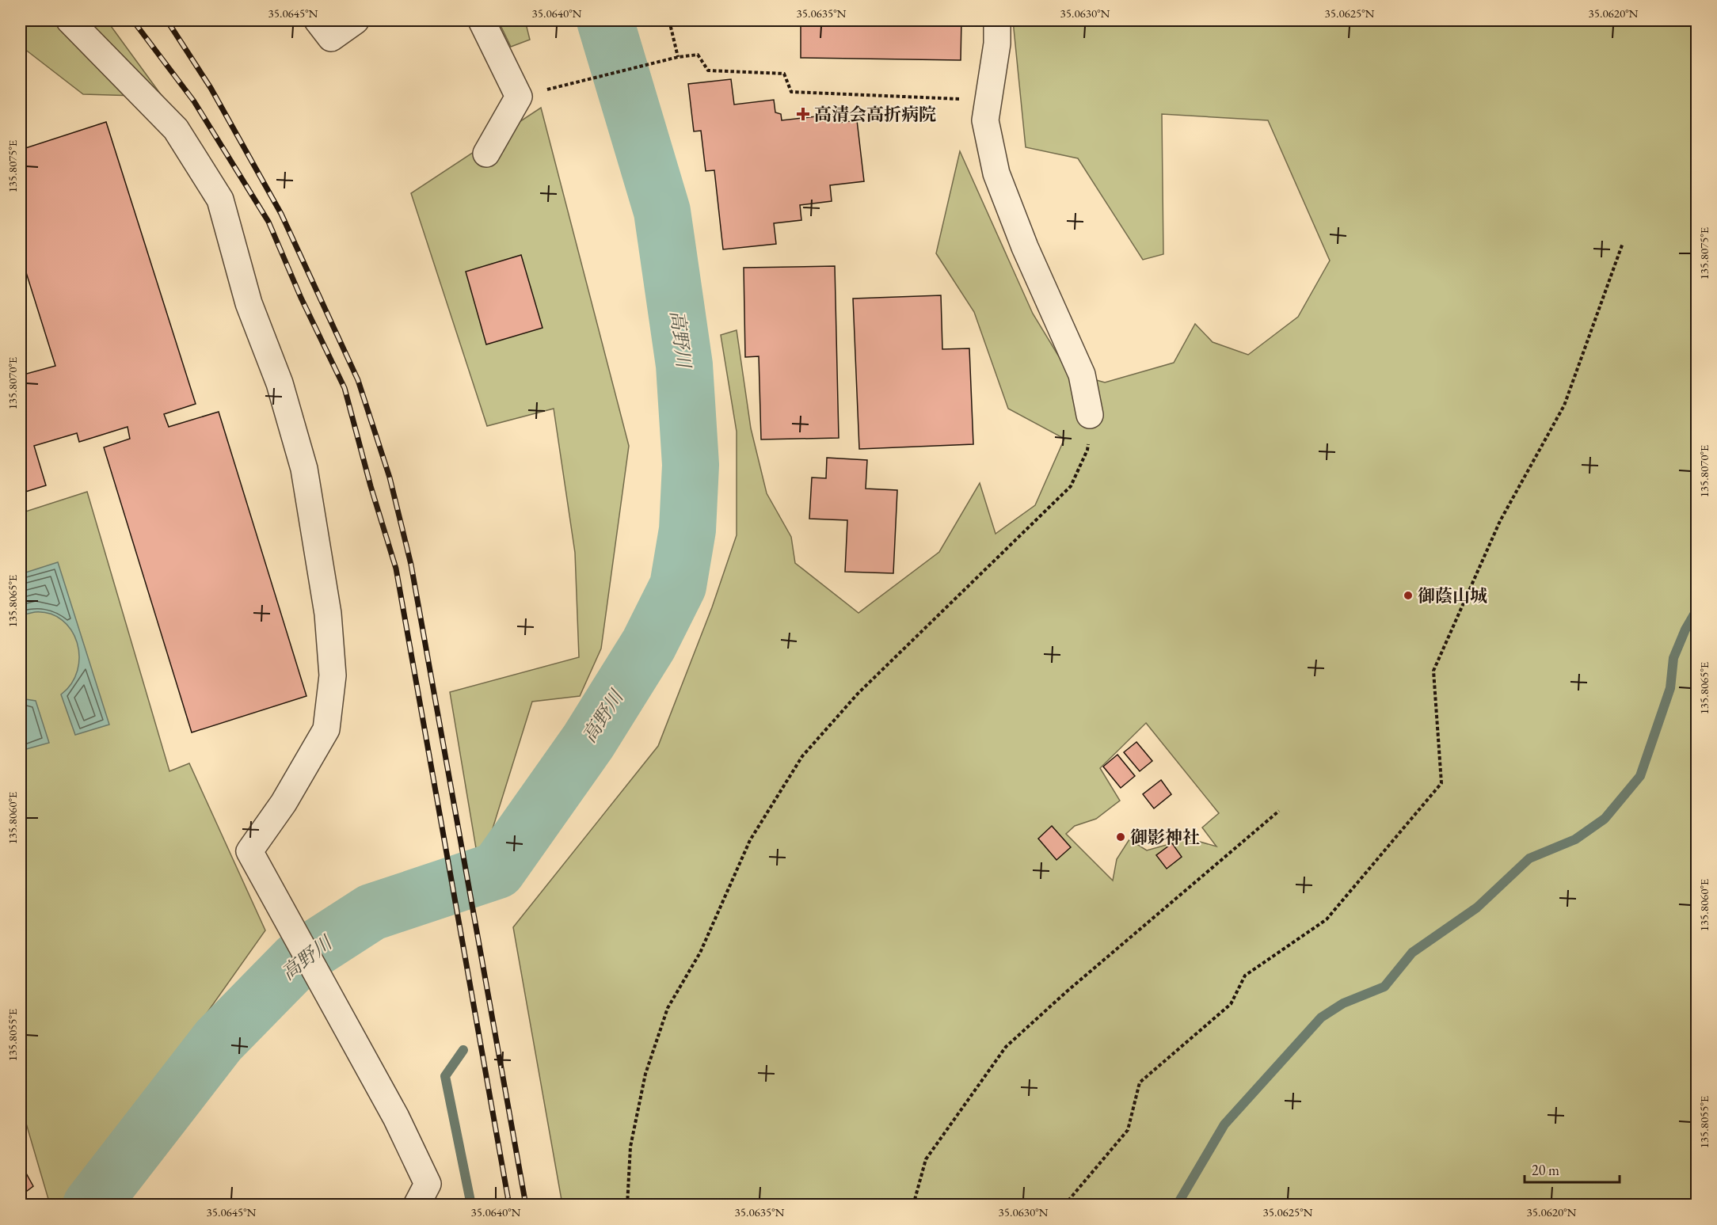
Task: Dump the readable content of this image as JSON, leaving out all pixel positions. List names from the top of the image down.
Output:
{
  "water": ["高野川"],
  "places": {
    "health": ["高清会高折病院"],
    "other": ["御蔭山城", "御影神社"]
  },
  "scale_bar": "20 m",
  "coordinates": [
    "35.0645°N",
    "35.0640°N",
    "35.0635°N",
    "35.0630°N",
    "35.0625°N",
    "35.0620°N",
    "135.8075°E",
    "135.8070°E",
    "135.8065°E",
    "135.8060°E",
    "135.8055°E"
  ]
}
